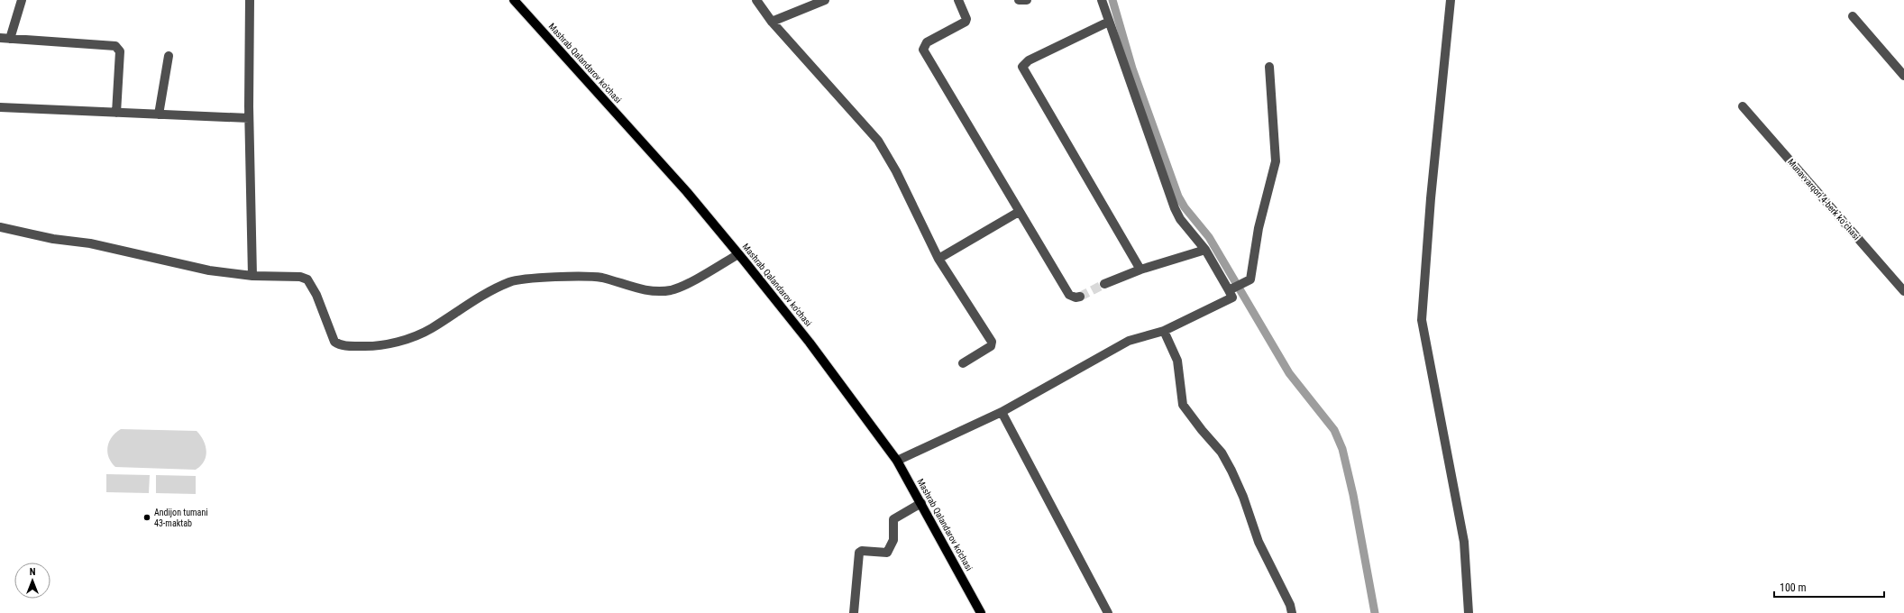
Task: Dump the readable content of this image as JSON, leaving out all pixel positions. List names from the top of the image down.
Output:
{
  "streets": {
    "main road": ["Mashrab Qalandarov ko'chasi"],
    "street": ["Munavvarqori 4-berk koʻchasi"]
  },
  "places": ["Andijon tumani 43-maktab"],
  "scale_bar": "100 m",
  "north": "top"
}
